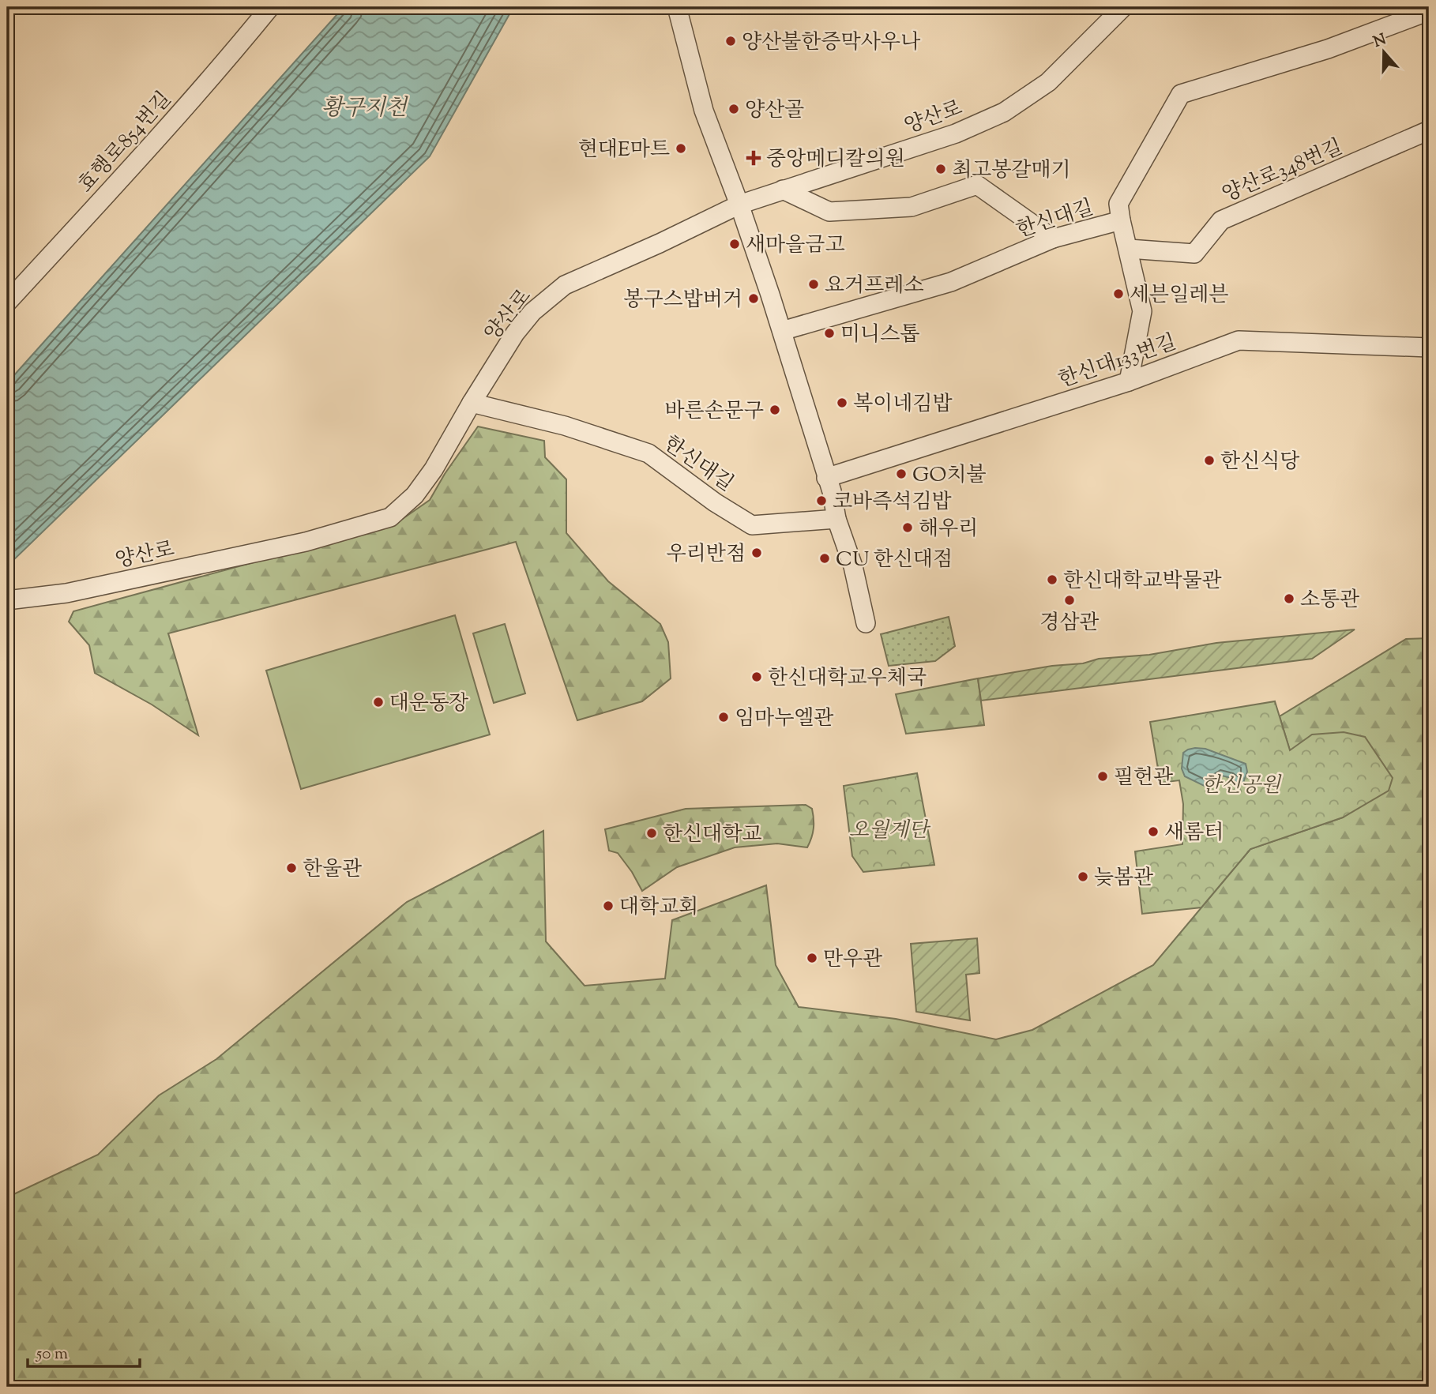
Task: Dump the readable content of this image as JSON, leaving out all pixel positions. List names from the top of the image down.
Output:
{
  "streets": {
    "street": [
      "양산로",
      "효행로854번길",
      "양산로348번길",
      "한신대길",
      "한신대133번길"
    ]
  },
  "crossings": [
    ["양산로", "한신대길"]
  ],
  "water": ["황구지천"],
  "parks": ["한신공원", "오월계단"],
  "places": {
    "other": [
      "양산불한증막사우나",
      "양산골",
      "현대E마트",
      "최고봉갈매기",
      "새마을금고",
      "요거프레소",
      "세븐일레븐",
      "봉구스밥버거",
      "미니스톱",
      "복이네김밥",
      "바른손문구",
      "한신식당",
      "GO치불",
      "코바즉석김밥",
      "해우리",
      "우리반점",
      "CU 한신대점",
      "한신대학교박물관",
      "소통관",
      "경삼관",
      "한신대학교우체국",
      "대운동장",
      "임마누엘관",
      "필헌관",
      "새롬터",
      "한신대학교",
      "한울관",
      "늦봄관",
      "대학교회",
      "만우관"
    ],
    "health": ["중앙메디칼의원"]
  },
  "scale_bar": "50 m",
  "north": "top"
}
